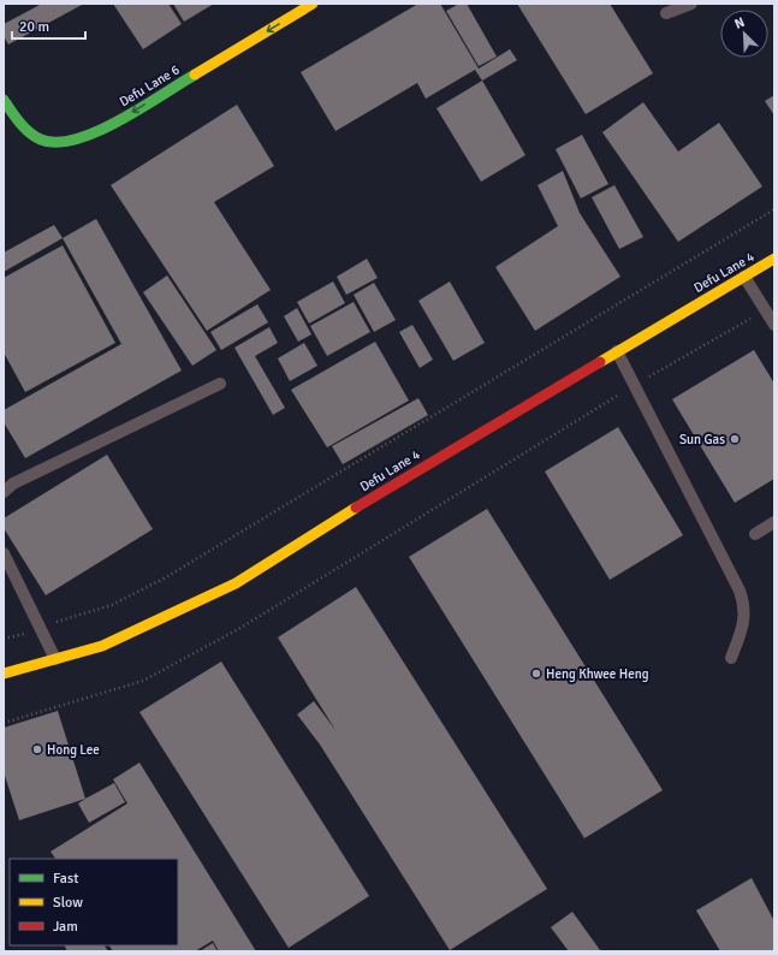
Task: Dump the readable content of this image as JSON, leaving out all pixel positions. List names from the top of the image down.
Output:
{
  "streets": {
    "street": ["Defu Lane 6", "Defu Lane 4"]
  },
  "one_way": ["Defu Lane 6"],
  "places": ["Sun Gas", "Heng Khwee Heng", "Hong Lee"],
  "legend": ["Fast", "Slow", "Jam"],
  "scale_bar": "20 m",
  "north": "top left"
}
